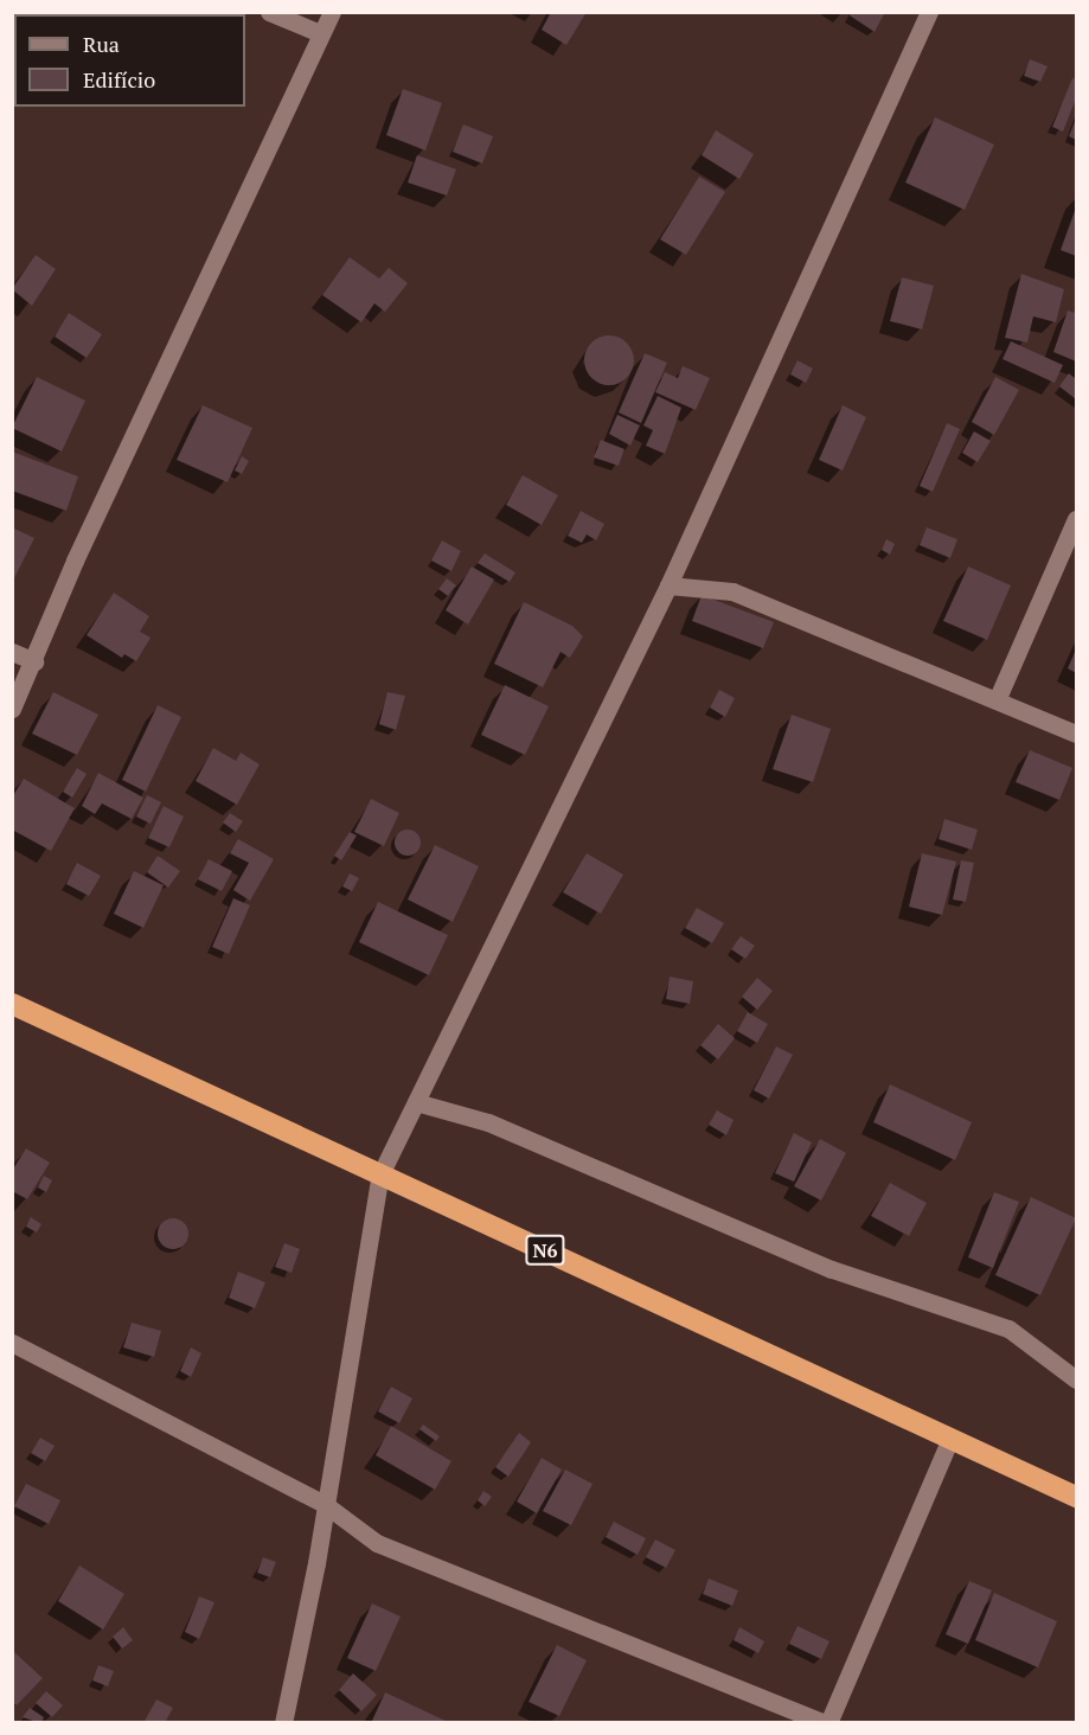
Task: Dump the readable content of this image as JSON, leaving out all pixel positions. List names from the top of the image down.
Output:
{
  "streets": {
    "highway": ["N6"]
  },
  "legend": ["Rua", "Edifício"]
}
